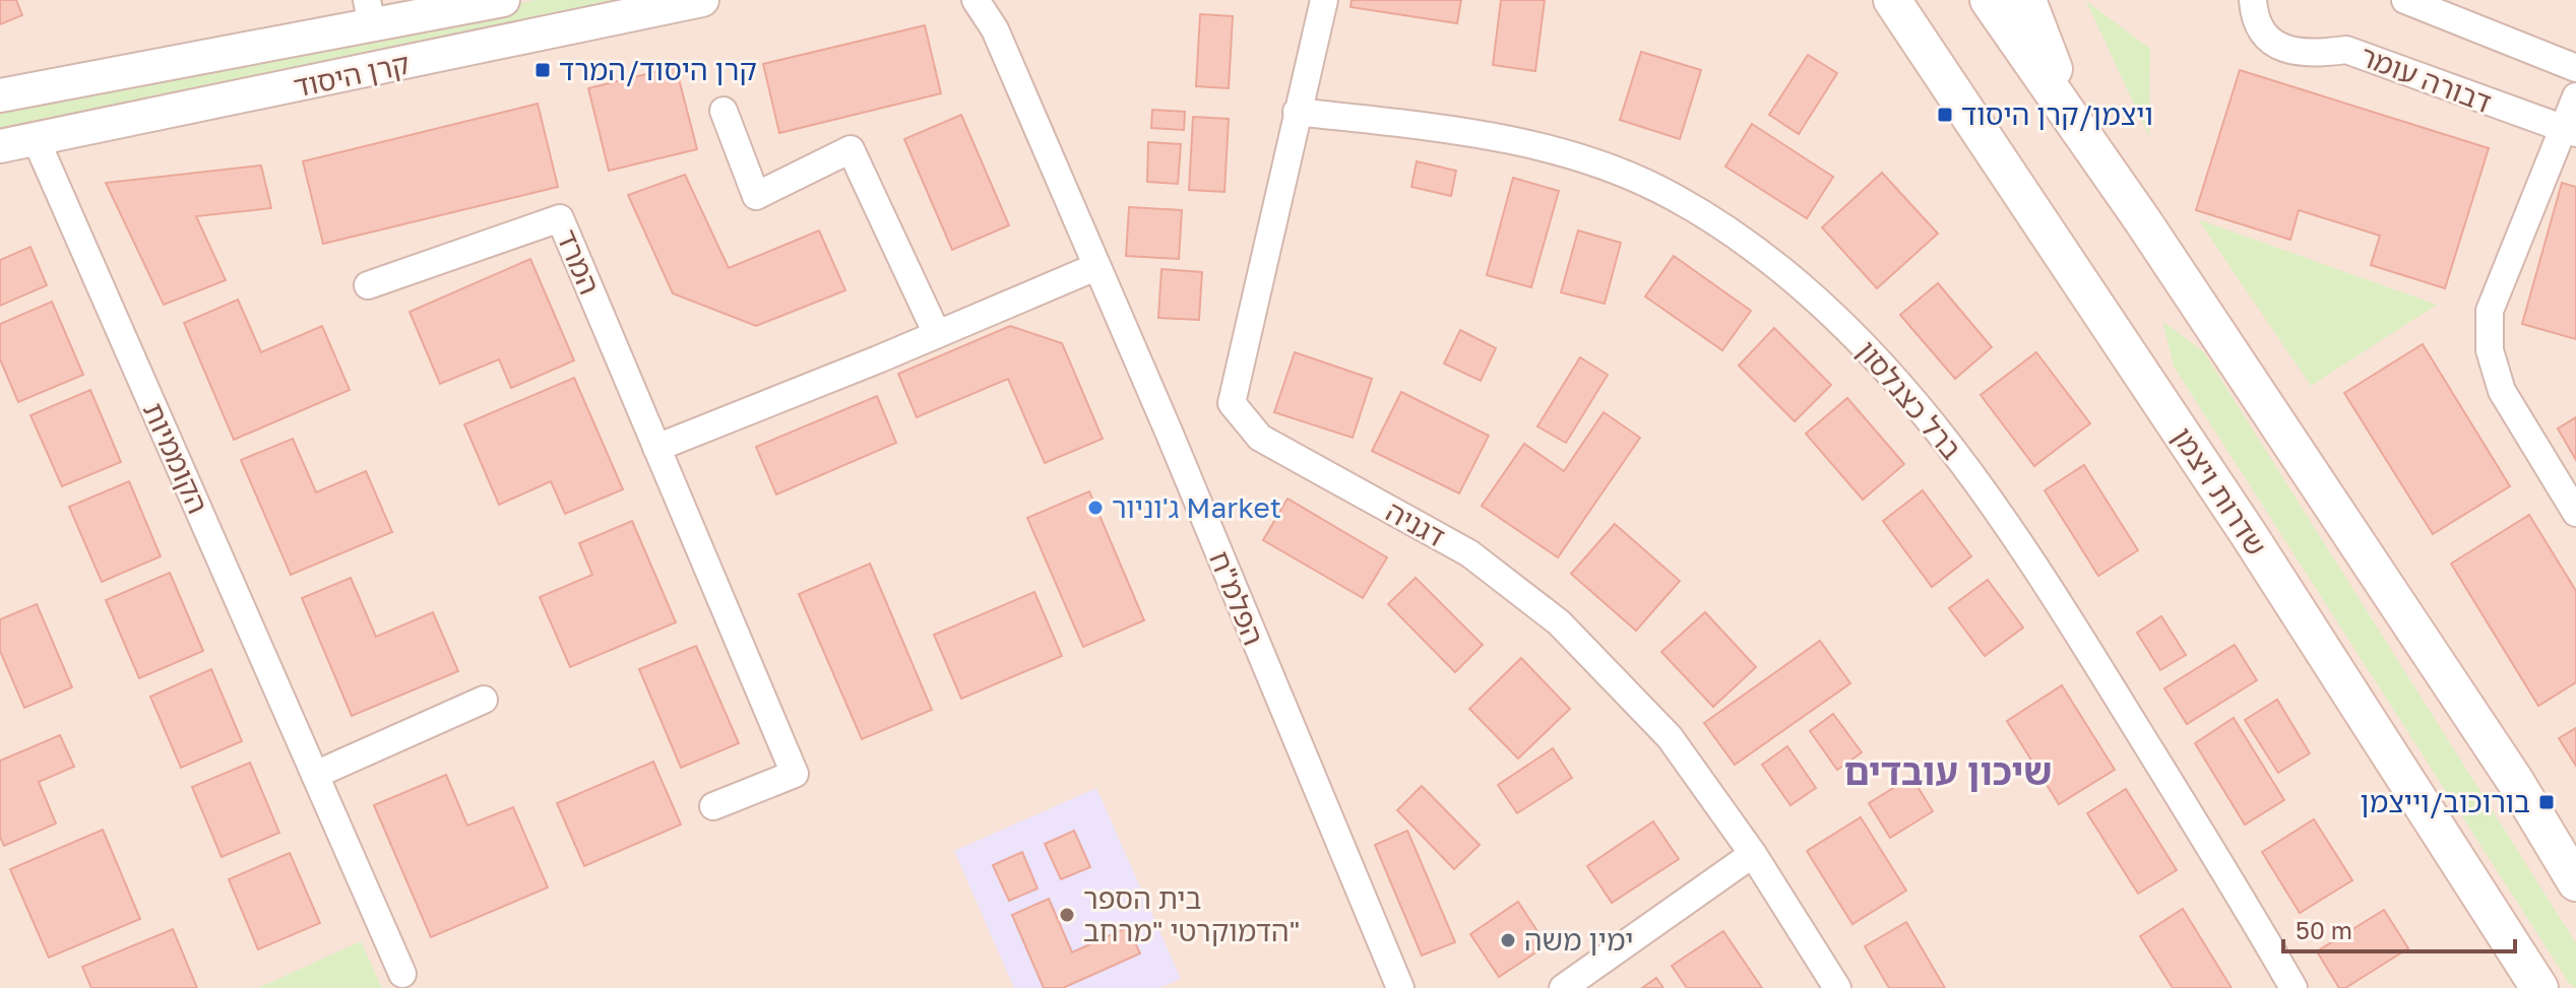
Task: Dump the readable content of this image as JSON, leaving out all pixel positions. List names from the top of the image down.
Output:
{
  "streets": {
    "main road": ["שדרות ויצמן"],
    "street": [
      "קרן היסוד",
      "דבורה עומר",
      "המרד",
      "ברל כצנלסון",
      "הקוממיות",
      "דגניה",
      "הפלמ\"ח"
    ]
  },
  "crossings": [
    ["קרן היסוד", "הקוממיות"],
    ["ברל כצנלסון", "דגניה"]
  ],
  "districts": ["שיכון עובדים"],
  "places": {
    "transit": ["קרן היסוד/המרד", "ויצמן/קרן היסוד", "בורוכוב/וייצמן"],
    "other": ["ג'וניור Market", "בית הספר הדמוקרטי \"מרחב\"", "ימין משה"]
  },
  "scale_bar": "50 m"
}
